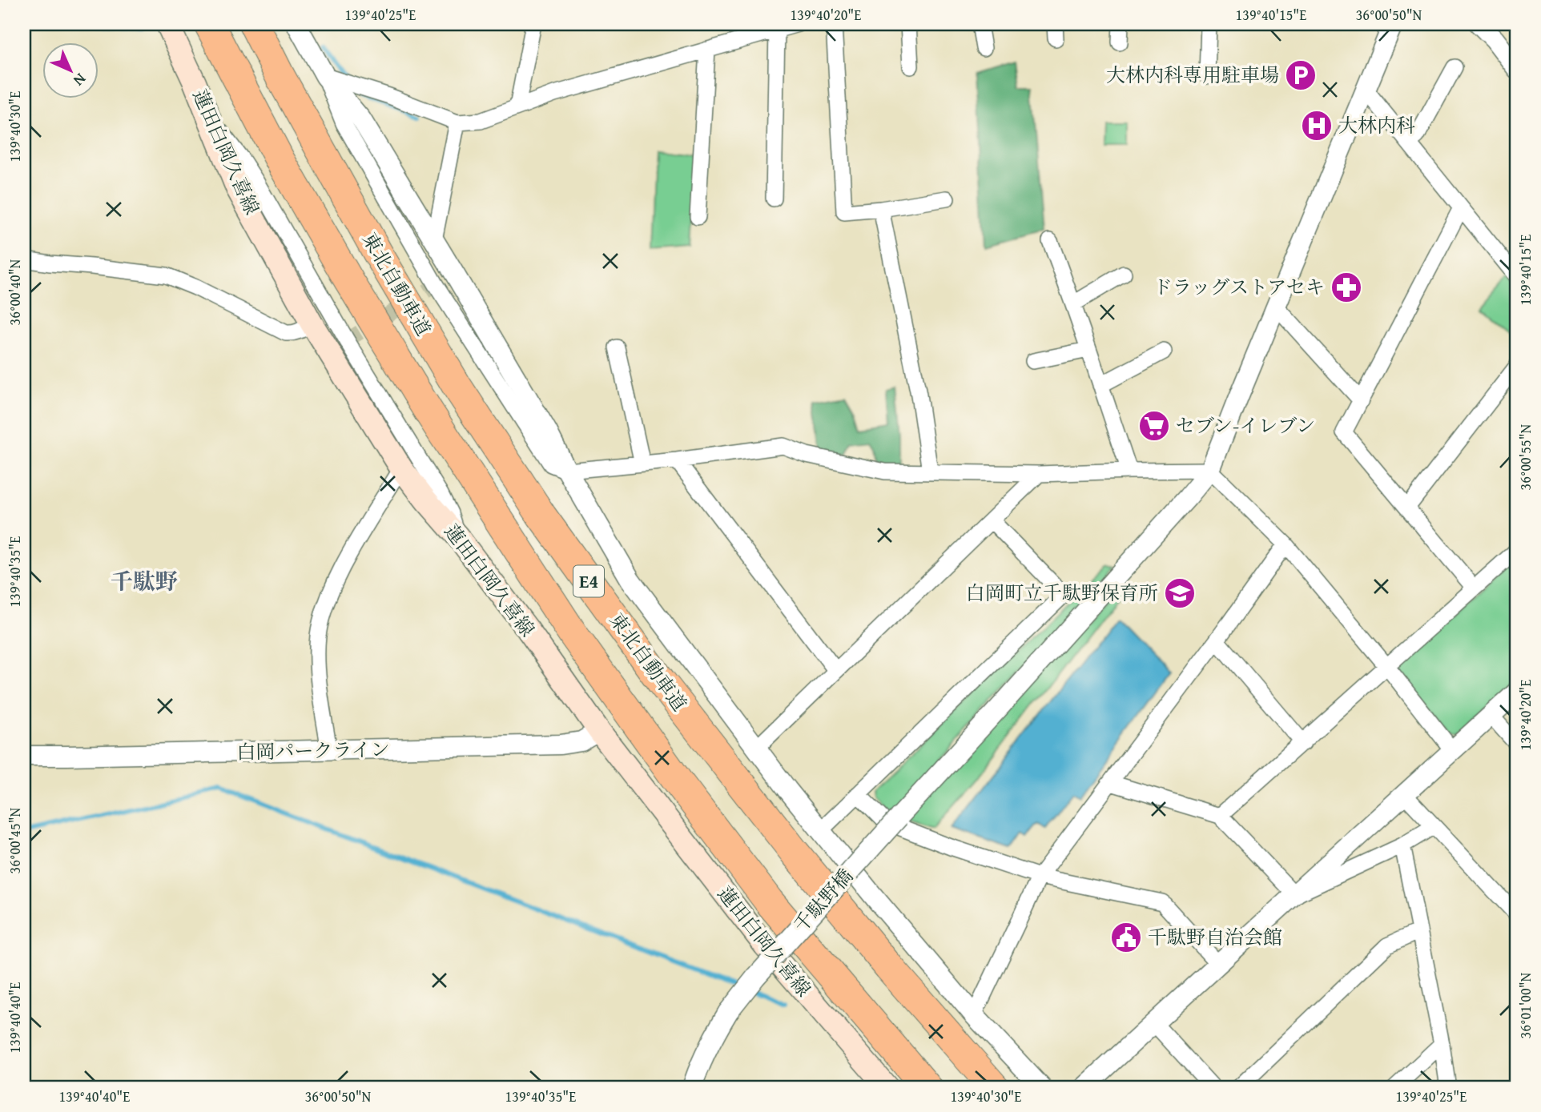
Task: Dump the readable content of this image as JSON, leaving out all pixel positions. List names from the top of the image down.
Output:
{
  "streets": {
    "highway": ["東北自動車道", "E4"],
    "main road": ["蓮田白岡久喜線"],
    "street": ["白岡パークライン", "千駄野橋"]
  },
  "crossings": [
    ["蓮田白岡久喜線", "白岡パークライン"]
  ],
  "districts": ["千駄野"],
  "places": {
    "parking": ["大林内科専用駐車場"],
    "hospital": ["大林内科"],
    "pharmacy": ["ドラッグストアセキ"],
    "supermarket": ["セブン-イレブン"],
    "school or university": ["白岡町立千駄野保育所"],
    "public building": ["千駄野自治会館"]
  },
  "north": "bottom right",
  "coordinates": [
    "139°40'25\"E",
    "139°40'20\"E",
    "139°40'15\"E",
    "36°00'50\"N",
    "139°40'30\"E",
    "36°00'40\"N",
    "36°00'55\"N",
    "139°40'35\"E",
    "36°00'45\"N",
    "36°01'00\"N",
    "139°40'40\"E"
  ]
}
